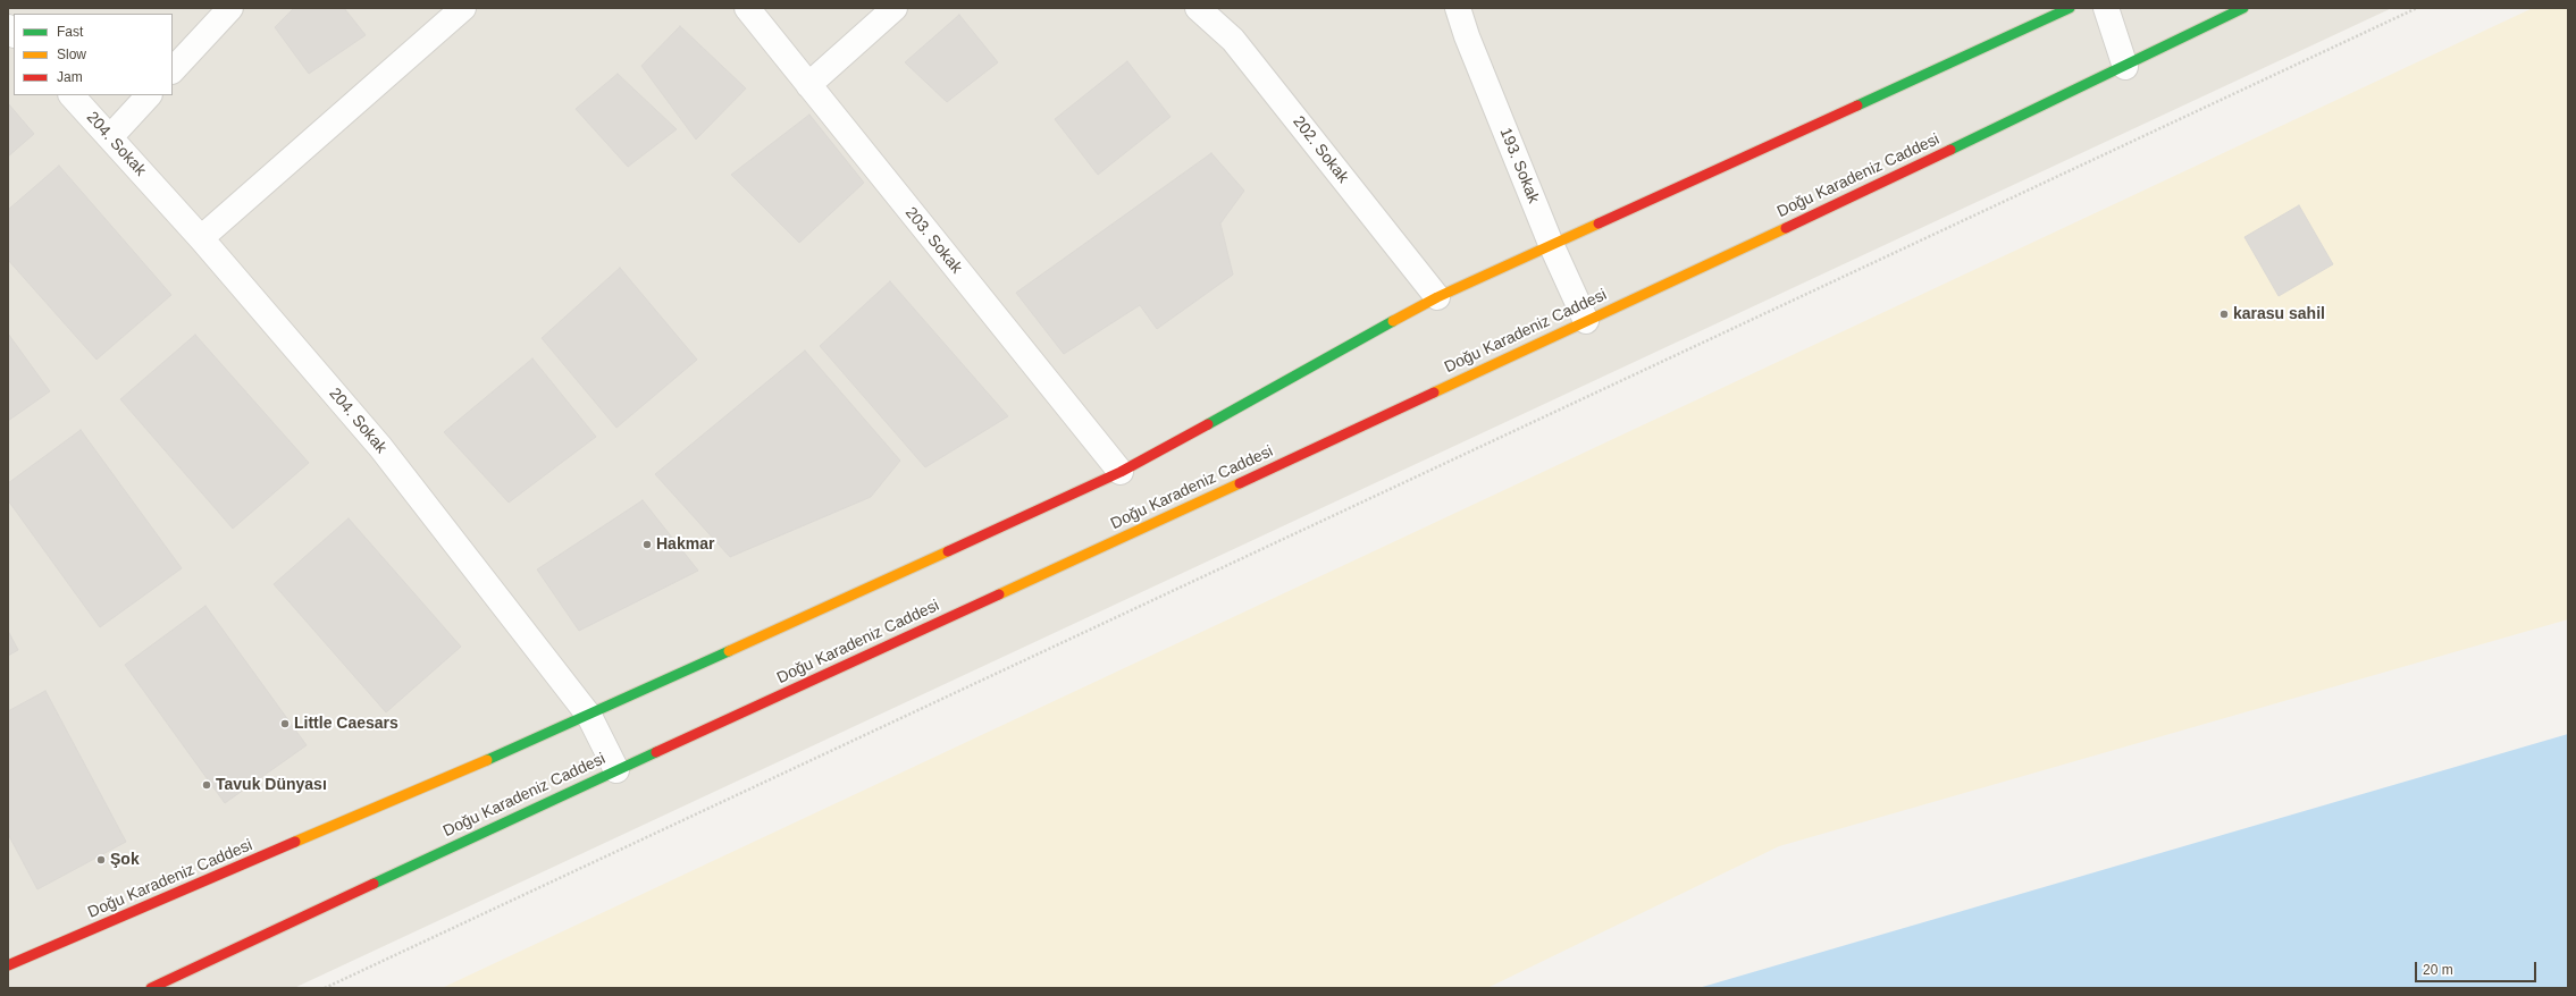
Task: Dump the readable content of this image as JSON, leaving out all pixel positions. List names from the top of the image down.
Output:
{
  "streets": {
    "main road": ["Doğu Karadeniz Caddesi"],
    "street": [
      "204. Sokak",
      "202. Sokak",
      "193. Sokak",
      "203. Sokak"
    ]
  },
  "crossings": [
    ["204. Sokak", "Doğu Karadeniz Caddesi"],
    ["202. Sokak", "Doğu Karadeniz Caddesi"],
    ["193. Sokak", "Doğu Karadeniz Caddesi"],
    ["Doğu Karadeniz Caddesi", "203. Sokak"]
  ],
  "places": [
    "karasu sahil",
    "Hakmar",
    "Little Caesars",
    "Tavuk Dünyası",
    "Şok"
  ],
  "legend": ["Fast", "Slow", "Jam"],
  "scale_bar": "20 m"
}
